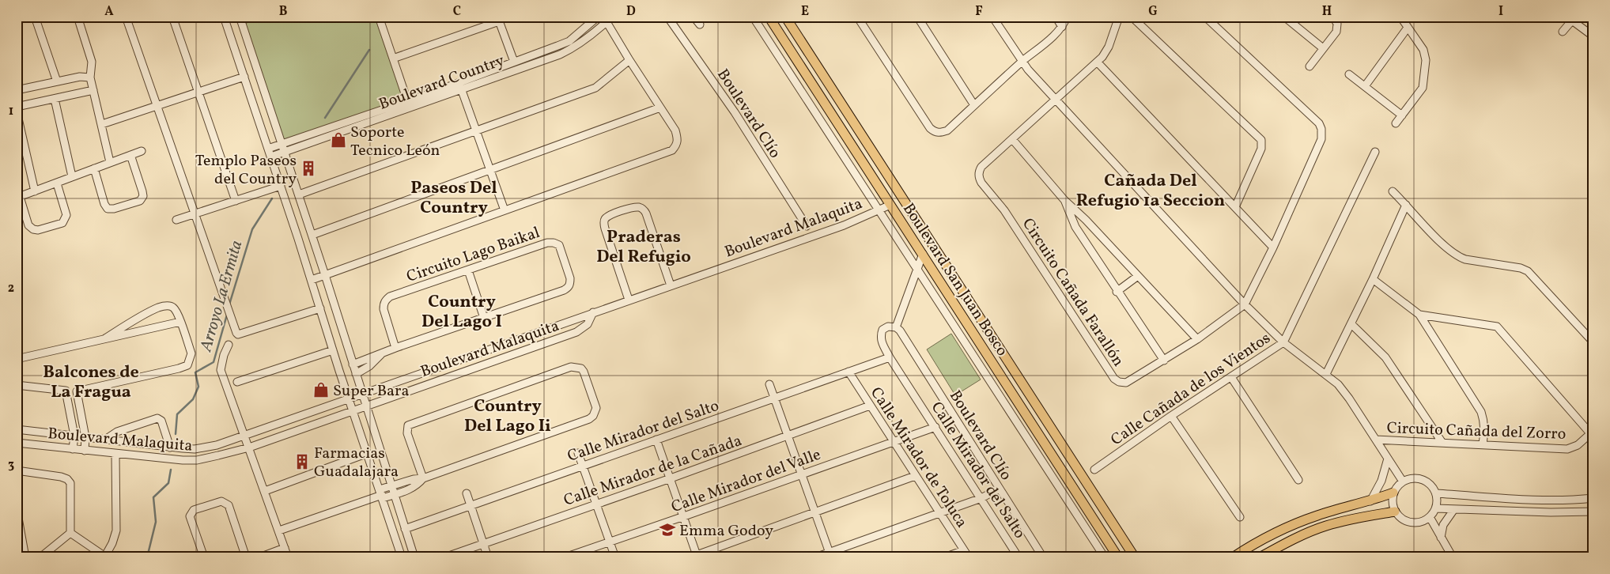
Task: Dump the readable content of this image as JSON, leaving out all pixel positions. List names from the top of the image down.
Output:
{
  "streets": {
    "main road": ["Boulevard San Juan Bosco"],
    "street": [
      "Boulevard Country",
      "Boulevard Clío",
      "Boulevard Malaquita",
      "Circuito Lago Baikal",
      "Circuito Cañada Farallón",
      "Calle Cañada de los Vientos",
      "Calle Mirador del Salto",
      "Circuito Cañada del Zorro",
      "Calle Mirador de Toluca",
      "Calle Mirador de la Cañada",
      "Calle Mirador del Valle"
    ]
  },
  "crossings": [
    ["Boulevard Clío", "Calle Mirador del Salto"],
    ["Boulevard Malaquita", "Boulevard San Juan Bosco"],
    ["Calle Mirador del Salto", "Calle Mirador de Toluca"],
    ["Calle Mirador del Salto", "Calle Mirador del Valle"],
    ["Calle Mirador de Toluca", "Calle Mirador de la Cañada"],
    ["Calle Mirador de Toluca", "Calle Mirador del Valle"]
  ],
  "districts": [
    "Cañada Del Refugio 1a Seccion",
    "Paseos Del Country",
    "Praderas Del Refugio",
    "Country Del Lago I",
    "Balcones de La Fragua",
    "Country Del Lago Ii"
  ],
  "water": ["Arroyo La Ermita"],
  "places": {
    "shop": ["Soporte Tecnico León", "Super Bara"],
    "building": ["Templo Paseos del Country", "Farmacias Guadalajara"],
    "school or university": ["Emma Godoy"]
  },
  "grid": {
    "columns": [
      "A",
      "B",
      "C",
      "D",
      "E",
      "F",
      "G",
      "H",
      "I"
    ],
    "rows": ["1", "2", "3"]
  }
}
